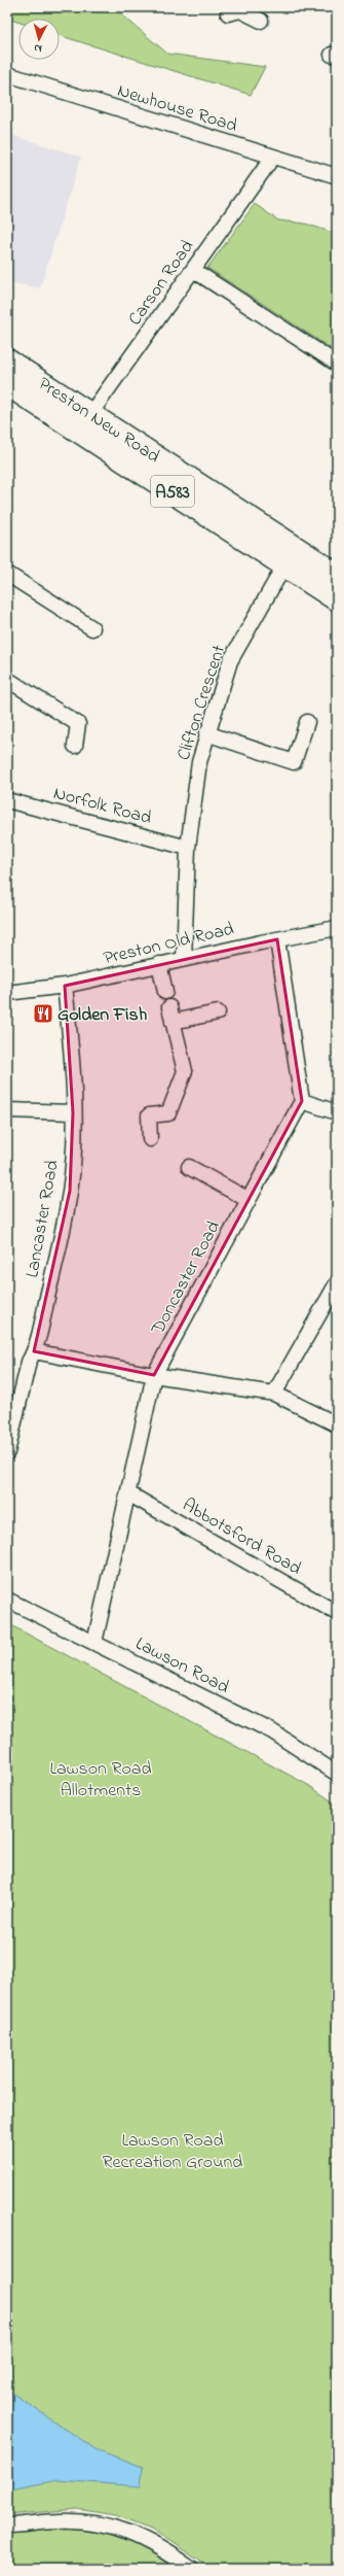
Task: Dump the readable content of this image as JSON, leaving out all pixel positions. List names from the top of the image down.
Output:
{
  "streets": {
    "highway": ["Preston New Road", "A583"],
    "street": [
      "Newhouse Road",
      "Carson Road",
      "Clifton Crescent",
      "Norfolk Road",
      "Preston Old Road",
      "Lancaster Road",
      "Doncaster Road",
      "Abbotsford Road",
      "Lawson Road"
    ]
  },
  "crossings": [
    ["Newhouse Road", "Carson Road"],
    ["Carson Road", "Preston New Road"],
    ["Preston New Road", "Clifton Crescent"],
    ["Clifton Crescent", "Norfolk Road"],
    ["Clifton Crescent", "Preston Old Road"],
    ["Preston Old Road", "Lancaster Road"],
    ["Doncaster Road", "Abbotsford Road"],
    ["Doncaster Road", "Lawson Road"]
  ],
  "parks": ["Lawson Road Allotments", "Lawson Road Recreation Ground"],
  "places": {
    "restaurant": ["Golden Fish"]
  },
  "north": "bottom"
}
